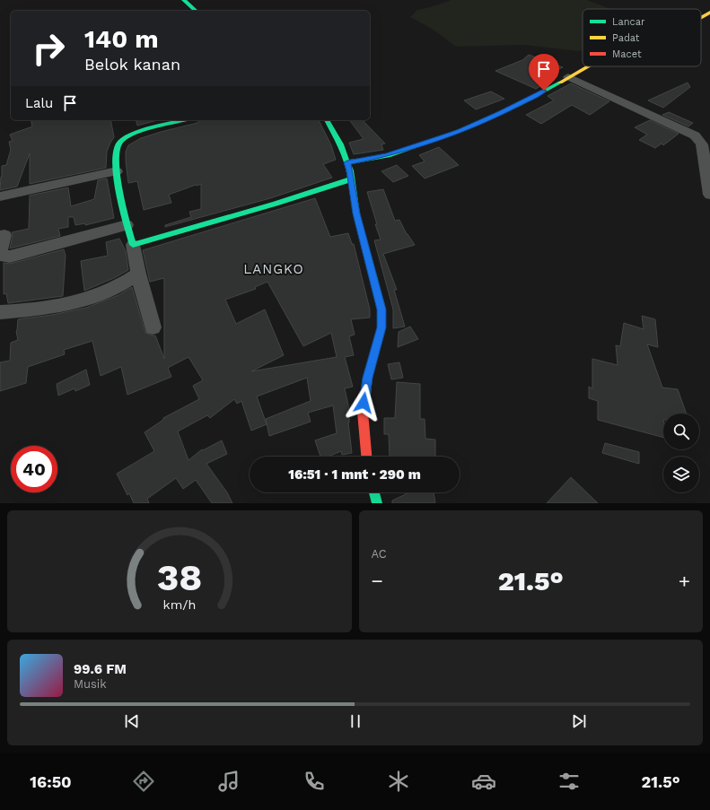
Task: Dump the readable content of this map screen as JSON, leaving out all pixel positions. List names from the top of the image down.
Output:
{
  "districts": ["LANGKO"],
  "legend": ["Lancar", "Padat", "Macet"],
  "page": {
    "turn": ["140 m", "Belok kanan"],
    "then": "Lalu",
    "limit": "40",
    "trip": "16:51 · 1 mnt · 290 m",
    "tile": "AC",
    "heat": ["−", "21.5°", "+"],
    "song": ["99.6 FM", "Musik"],
    "tabs": ["16:50", "21.5°"],
    "gauge": ["38", "km/h"]
  }
}
